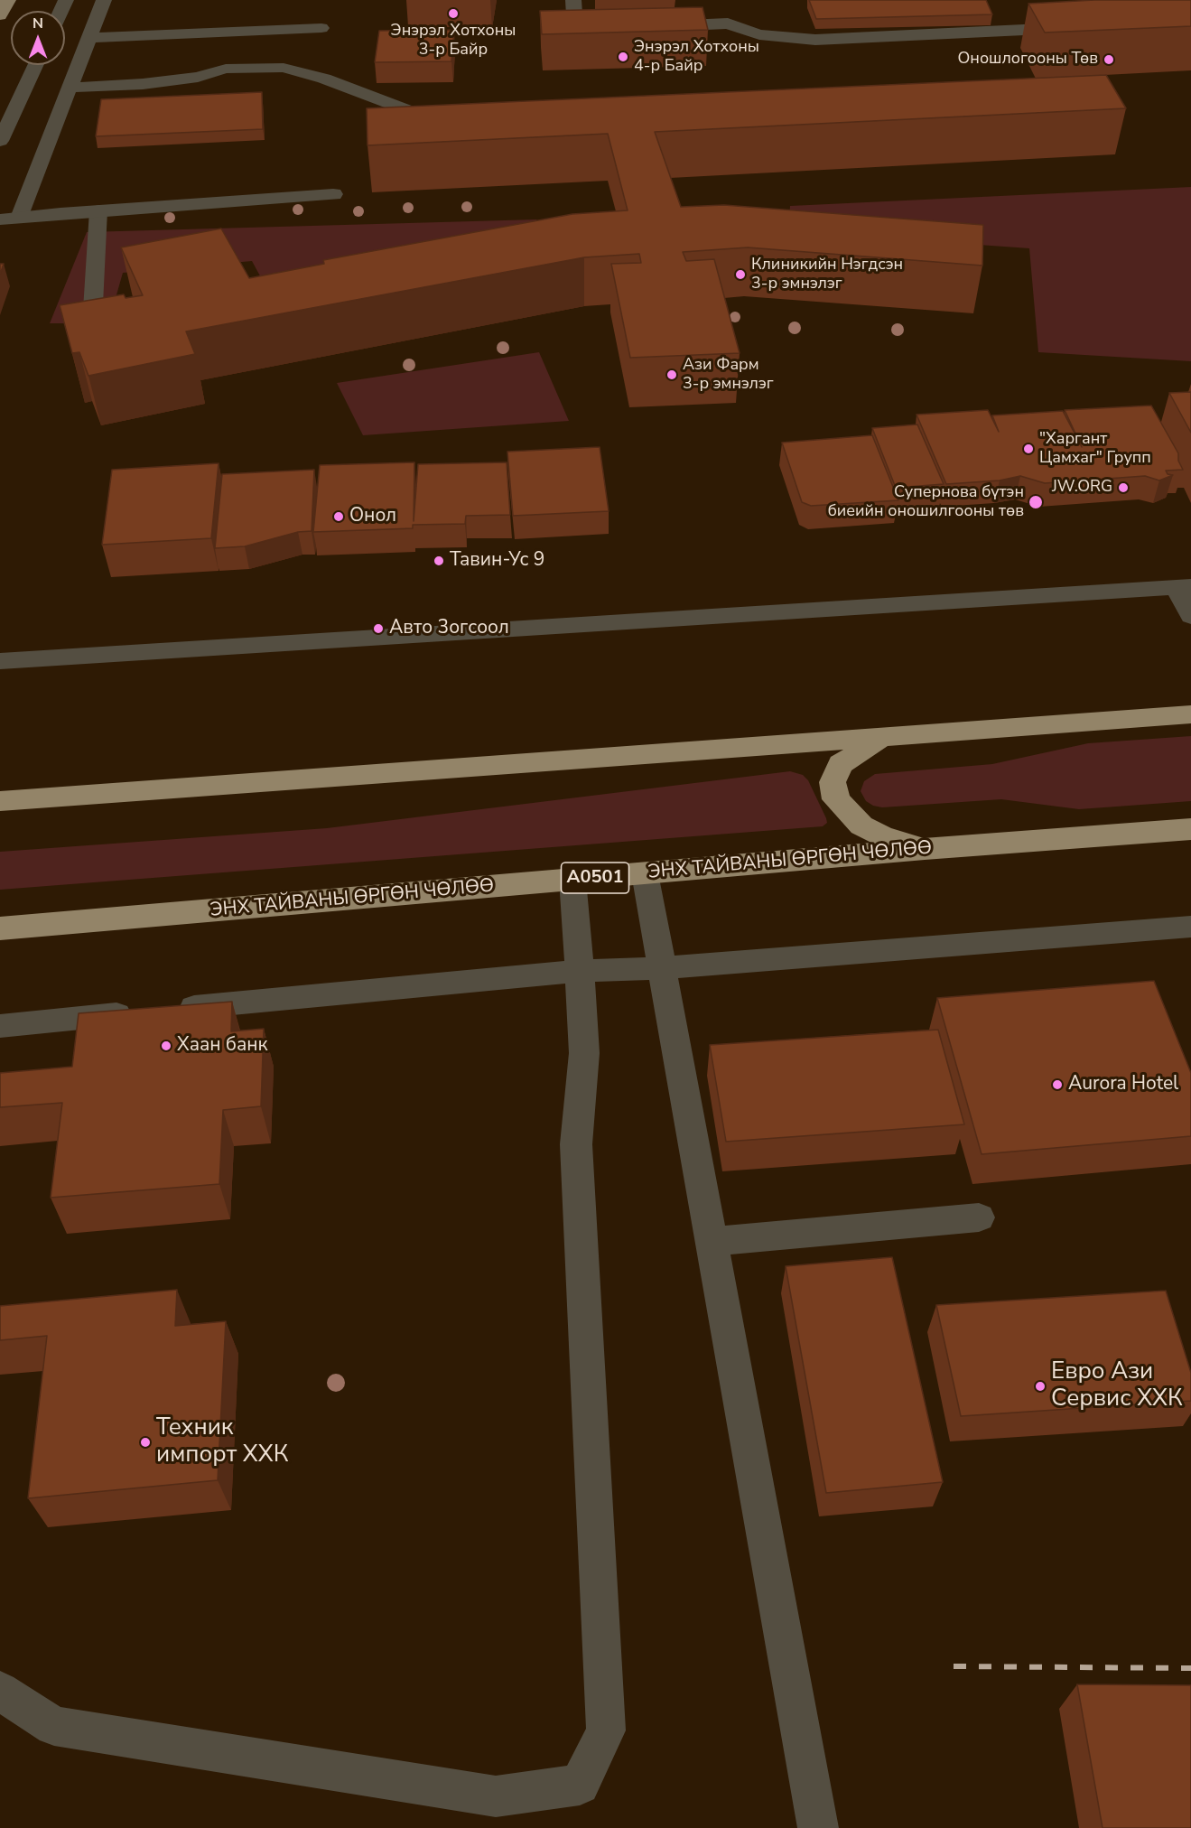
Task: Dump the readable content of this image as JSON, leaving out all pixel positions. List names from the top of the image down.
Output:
{
  "streets": {
    "highway": ["ЭНХ ТАЙВАНЫ ӨРГӨН ЧӨЛӨӨ", "A0501"]
  },
  "places": [
    "Энэрэл Хотхоны 3-р Байр",
    "Энэрэл Хотхоны 4-р Байр",
    "Оношлогооны Төв",
    "Клиникийн Нэгдсэн 3-р эмнэлэг",
    "Ази Фарм 3-р эмнэлэг",
    "\"Харгант Цамхаг\" Групп",
    "JW.ORG",
    "Супернова бүтэн биеийн оношилгооны төв",
    "Онол",
    "Тавин-Ус 9",
    "Авто 3огсоол",
    "Хаан банк",
    "Aurora Hotel",
    "Евро Ази Сервис ХХК",
    "Техник импорт ХХК"
  ],
  "north": "top"
}
